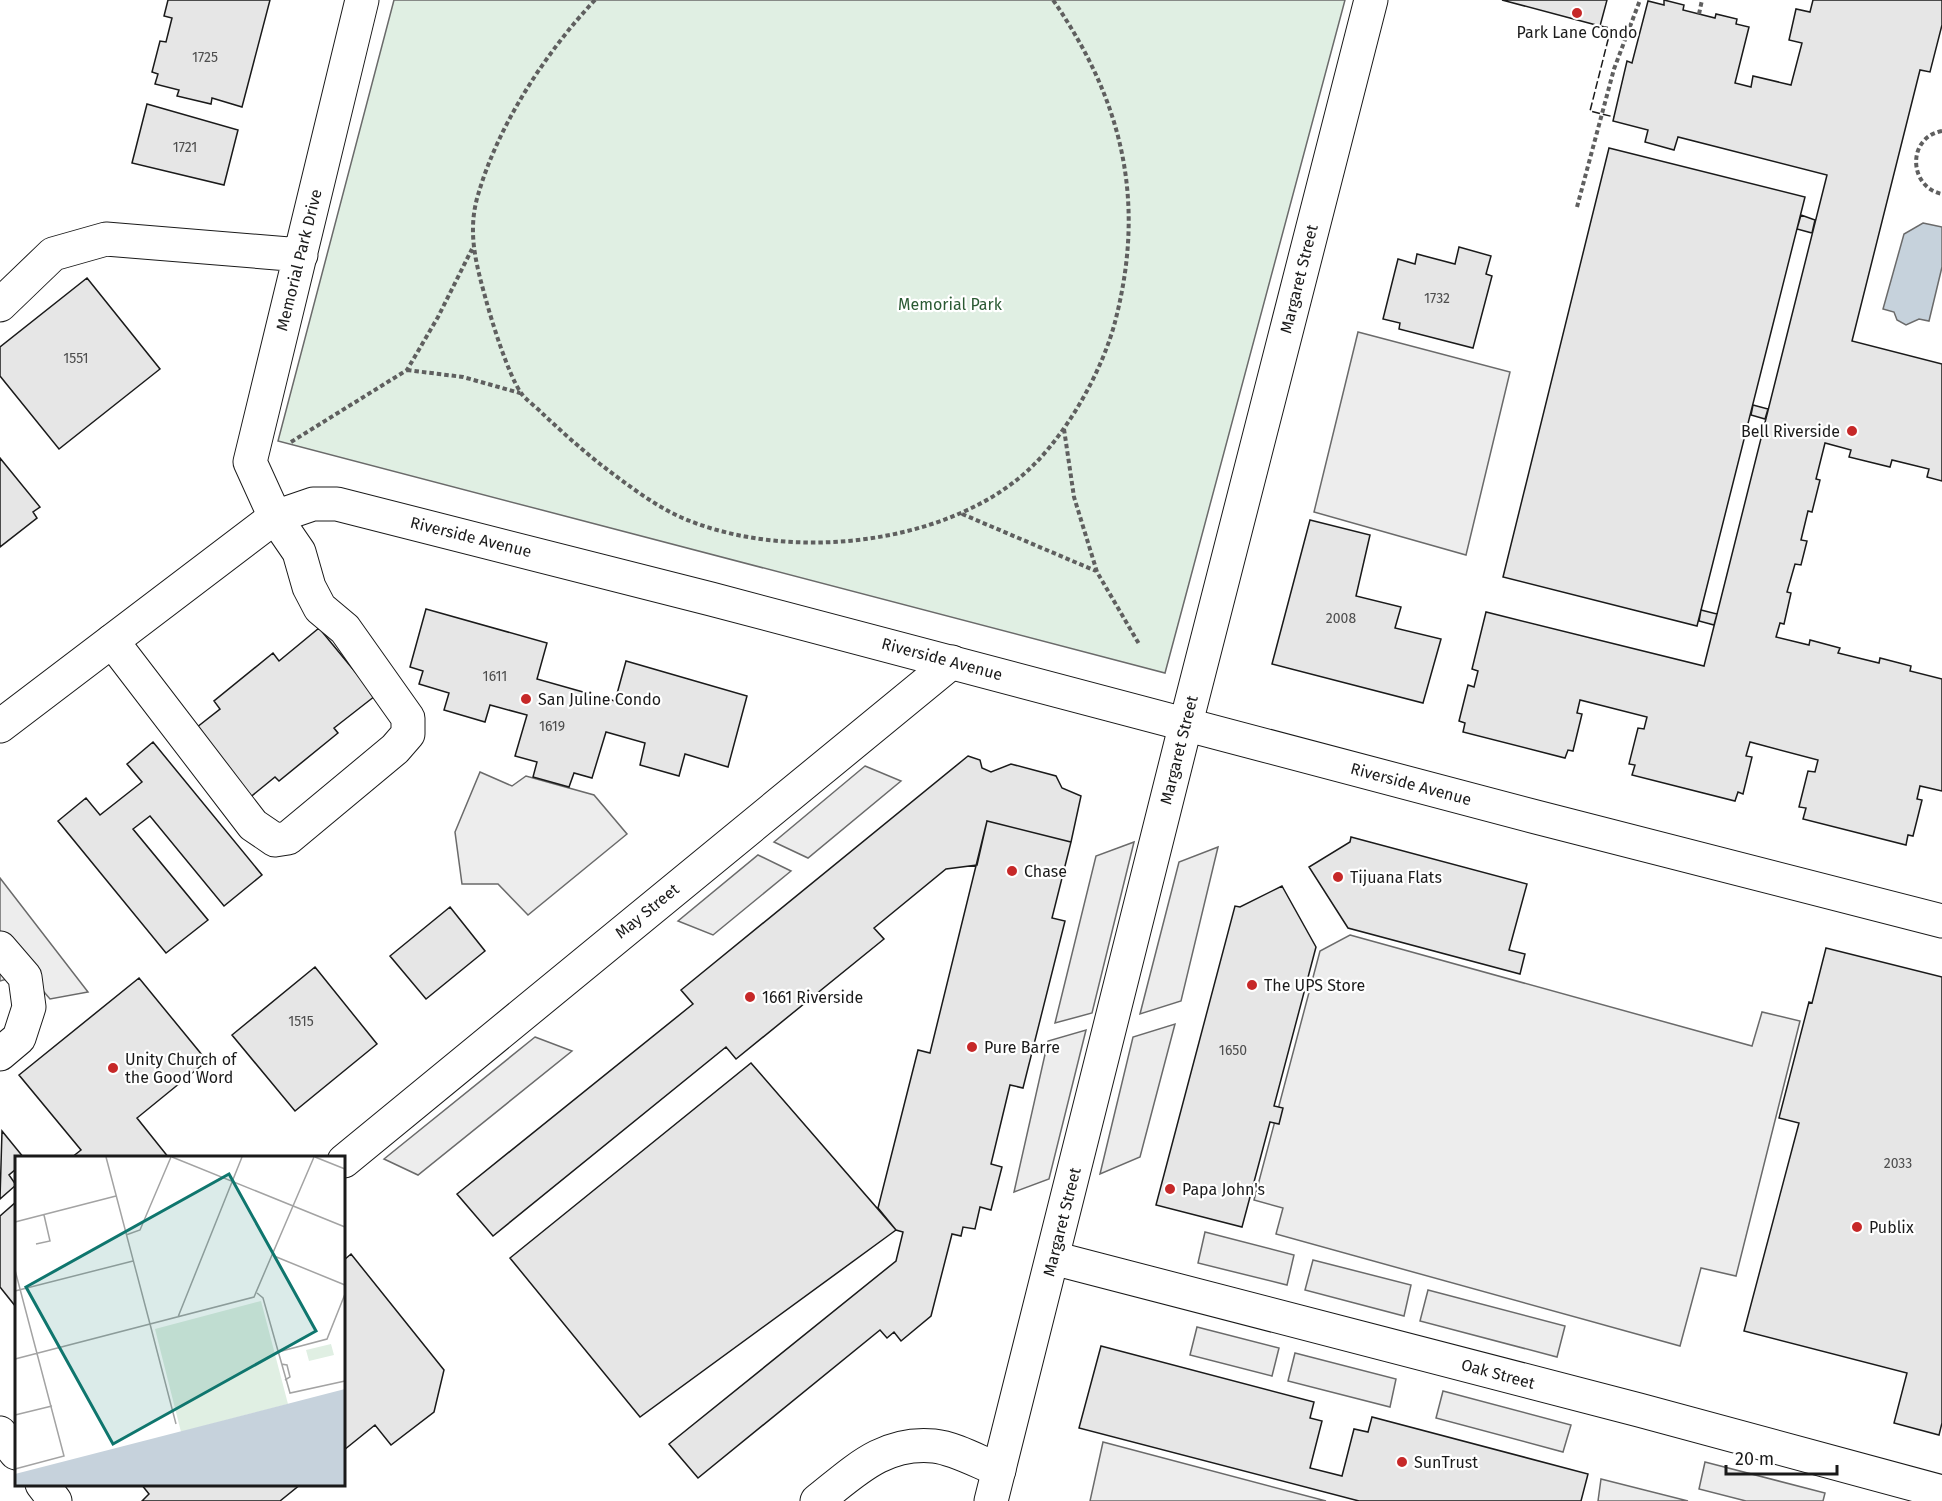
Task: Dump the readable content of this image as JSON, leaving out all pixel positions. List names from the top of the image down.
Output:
{
  "streets": {
    "street": [
      "Memorial Park Drive",
      "Margaret Street",
      "Riverside Avenue",
      "May Street",
      "Oak Street"
    ]
  },
  "crossings": [
    ["Memorial Park Drive", "Riverside Avenue"],
    ["Margaret Street", "Riverside Avenue"],
    ["Margaret Street", "Oak Street"],
    ["Riverside Avenue", "May Street"]
  ],
  "parks": ["Memorial Park"],
  "places": [
    "Park Lane Condo",
    "Bell Riverside",
    "San Juline Condo",
    "Chase",
    "Tijuana Flats",
    "The UPS Store",
    "1661 Riverside",
    "Pure Barre",
    "Unity Church of the Good Word",
    "Papa John's",
    "Publix",
    "SunTrust"
  ],
  "house_numbers": [
    "1725",
    "1721",
    "1732",
    "1551",
    "2008",
    "1611",
    "1619",
    "1515",
    "1650",
    "2033"
  ],
  "scale_bar": "20 m"
}
